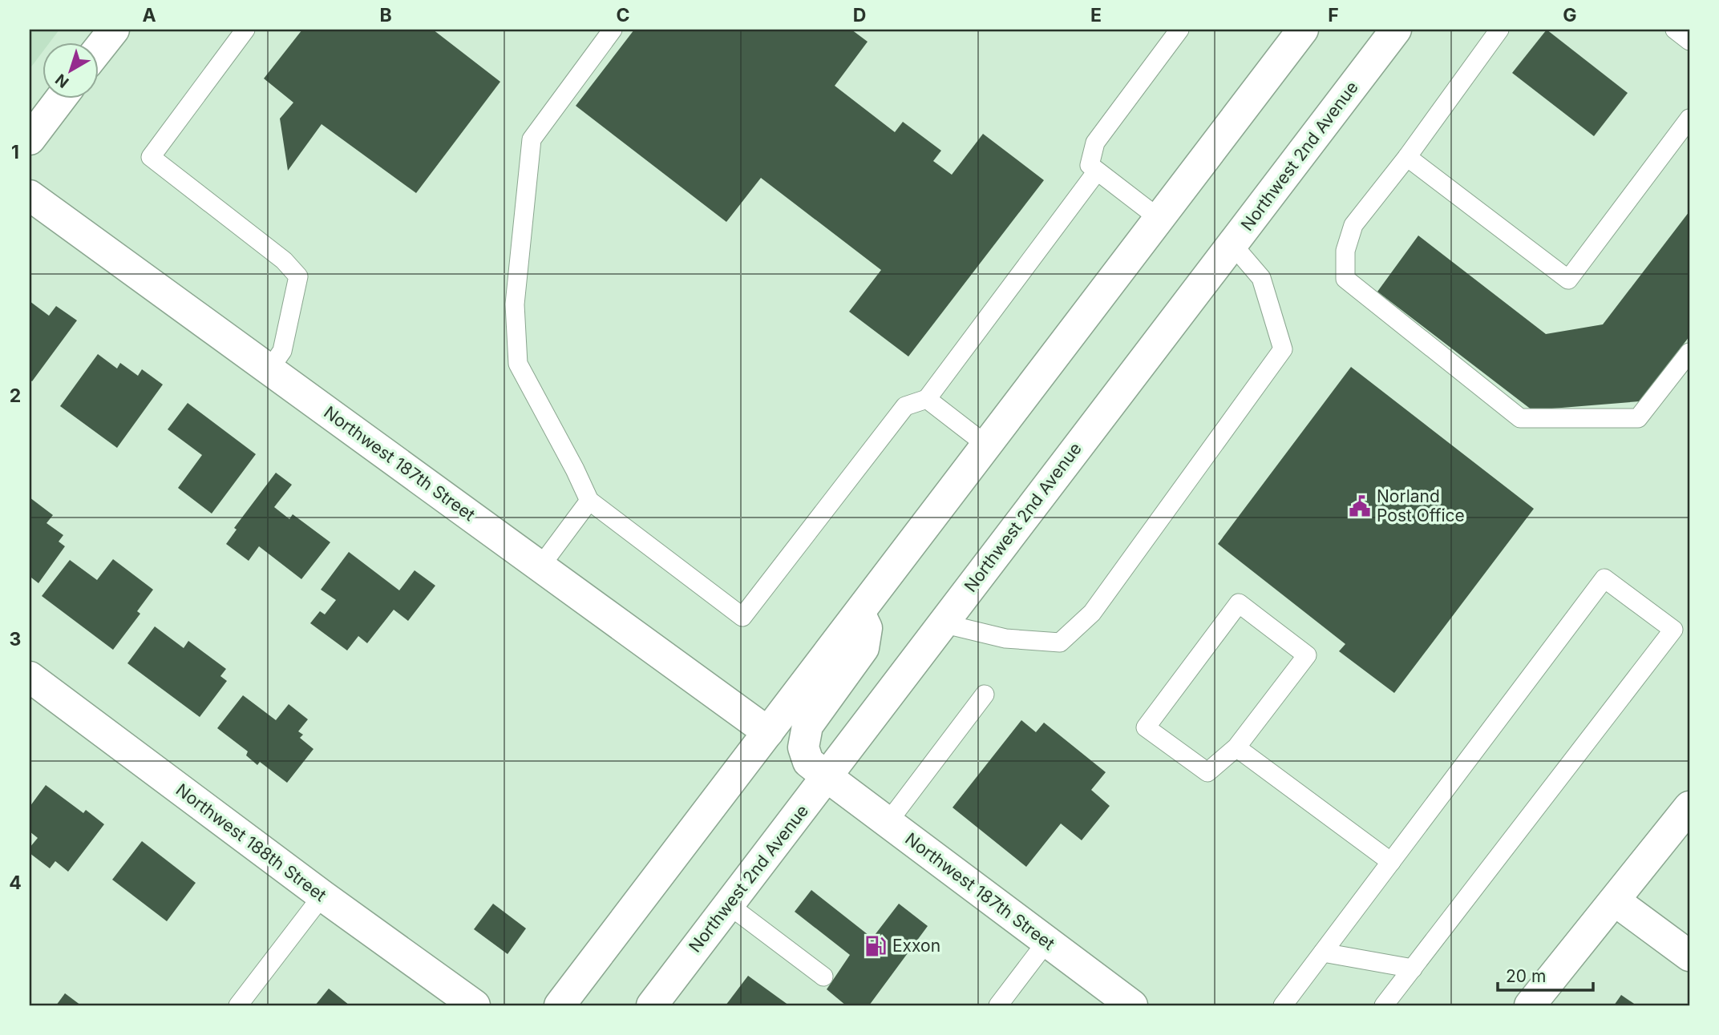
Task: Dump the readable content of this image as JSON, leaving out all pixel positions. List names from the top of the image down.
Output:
{
  "streets": {
    "main road": ["Northwest 2nd Avenue", "Northwest 187th Street", "Northwest 188th Street"]
  },
  "crossings": [
    ["Northwest 2nd Avenue", "Northwest 187th Street"]
  ],
  "places": {
    "public building": ["Norland Post Office"],
    "fuel station": ["Exxon"]
  },
  "scale_bar": "20 m",
  "north": "bottom left",
  "grid": {
    "columns": [
      "A",
      "B",
      "C",
      "D",
      "E",
      "F",
      "G"
    ],
    "rows": [
      "1",
      "2",
      "3",
      "4"
    ]
  }
}
